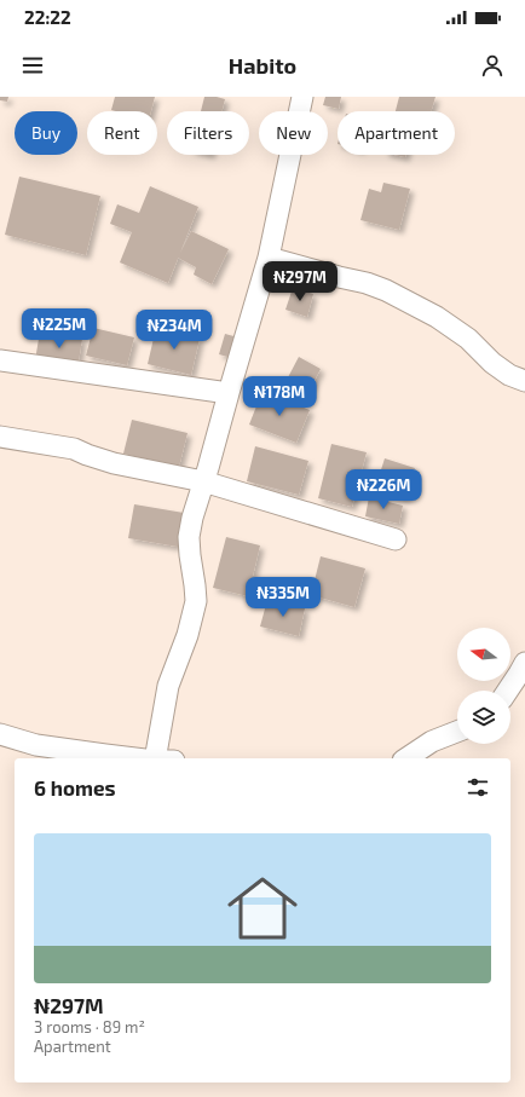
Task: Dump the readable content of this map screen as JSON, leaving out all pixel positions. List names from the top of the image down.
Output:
{
  "north": "left",
  "page": {
    "status": "22:22",
    "header": "Habito",
    "chip": [
      "Buy",
      "Rent",
      "Filters",
      "New",
      "Apartment"
    ],
    "price": [
      "₦297M",
      "₦225M",
      "₦234M",
      "₦178M",
      "₦226M",
      "₦335M"
    ],
    "heading": "6 homes",
    "list": [
      {
        "name": "₦297M",
        "note": "3 rooms · 89 m² · Apartment"
      }
    ]
  }
}
